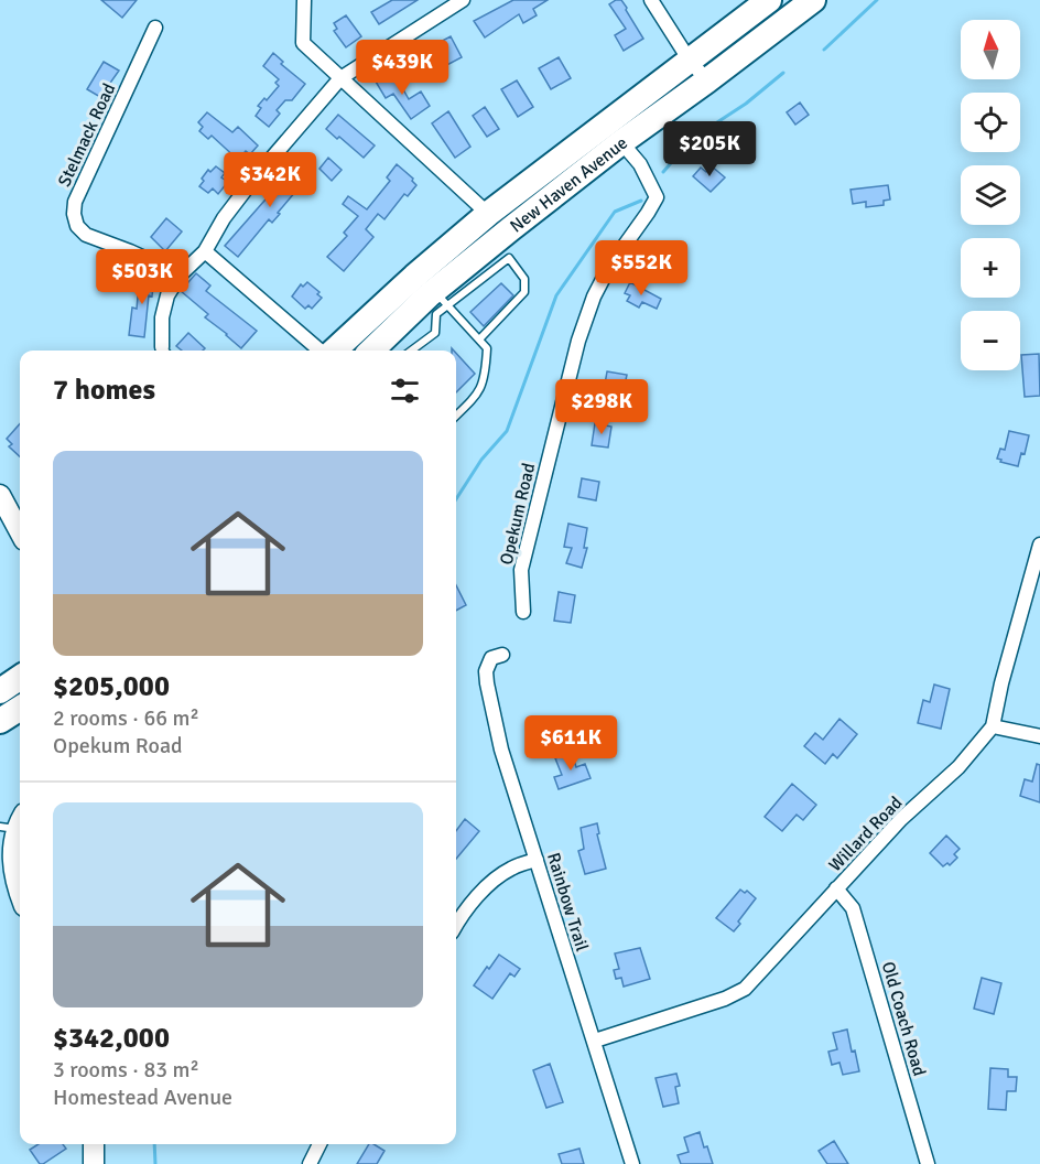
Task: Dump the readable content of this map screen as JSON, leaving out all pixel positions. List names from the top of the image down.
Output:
{
  "streets": {
    "highway": ["New Haven Avenue"],
    "street": [
      "Stelmack Road",
      "Opekum Road",
      "Willard Road",
      "Rainbow Trail",
      "Old Coach Road"
    ]
  },
  "crossings": [
    ["New Haven Avenue", "Opekum Road"],
    ["Willard Road", "Rainbow Trail"],
    ["Willard Road", "Old Coach Road"]
  ],
  "north": "top",
  "page": {
    "map_buttons": ["+", "−"],
    "price": [
      "$439K",
      "$205K",
      "$342K",
      "$552K",
      "$503K",
      "$298K",
      "$611K"
    ],
    "heading": "7 homes",
    "list": [
      {
        "name": "$205,000",
        "note": "2 rooms · 66 m² · Opekum Road"
      },
      {
        "name": "$342,000",
        "note": "3 rooms · 83 m² · Homestead Avenue"
      }
    ]
  }
}
